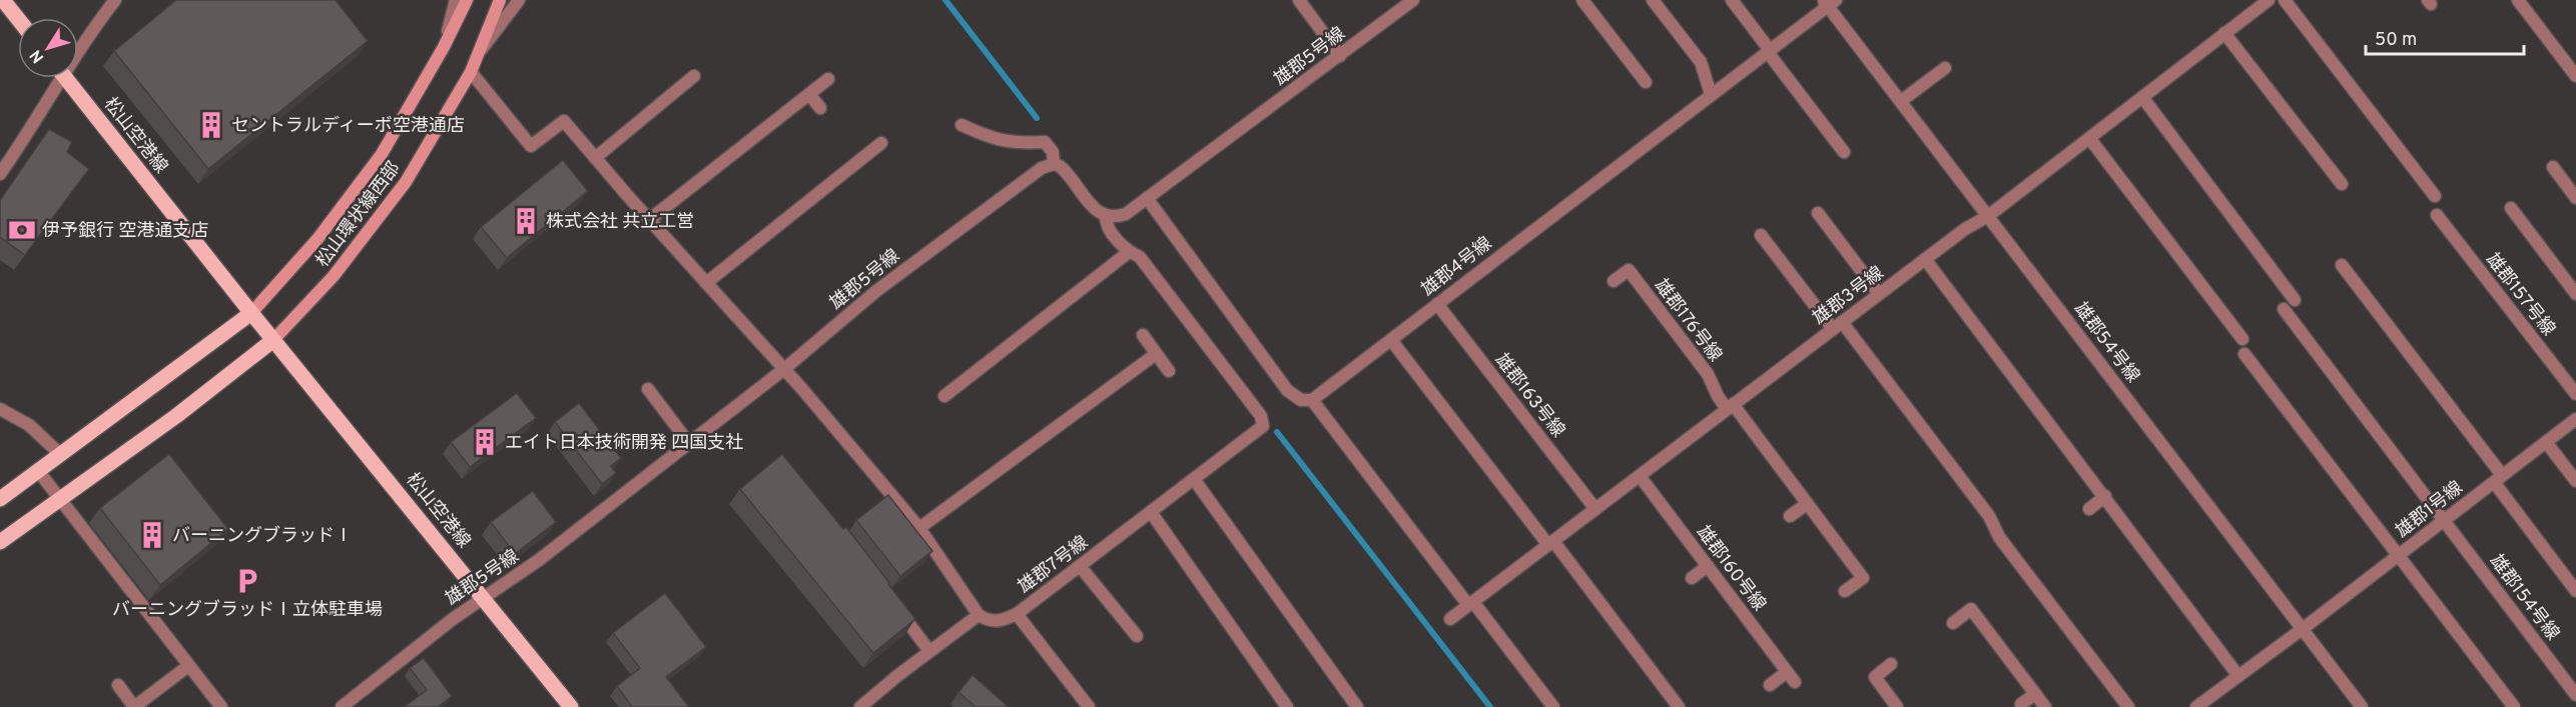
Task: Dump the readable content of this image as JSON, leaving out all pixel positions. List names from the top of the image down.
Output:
{
  "streets": {
    "main road": ["松山空港線"],
    "street": [
      "雄郡5号線",
      "松山環状線西部",
      "雄郡4号線",
      "雄郡157号線",
      "雄郡3号線",
      "雄郡176号線",
      "雄郡54号線",
      "雄郡163号線",
      "雄郡1号線",
      "雄郡7号線",
      "雄郡160号線",
      "雄郡154号線"
    ]
  },
  "crossings": [
    ["雄郡5号線", "松山空港線"],
    ["松山空港線", "松山環状線西部"],
    ["雄郡4号線", "雄郡54号線"],
    ["雄郡4号線", "雄郡163号線"],
    ["雄郡3号線", "雄郡176号線"],
    ["雄郡3号線", "雄郡54号線"],
    ["雄郡3号線", "雄郡163号線"],
    ["雄郡3号線", "雄郡160号線"],
    ["雄郡54号線", "雄郡1号線"],
    ["雄郡1号線", "雄郡154号線"]
  ],
  "places": {
    "building": [
      "セントラルディーボ空港通店",
      "株式会社 共立工営",
      "エイト日本技術開発 四国支社",
      "バーニングブラッドⅠ"
    ],
    "bank": ["伊予銀行 空港通支店"],
    "parking": ["バーニングブラッドⅠ立体駐車場"]
  },
  "scale_bar": "50 m",
  "north": "bottom left"
}
